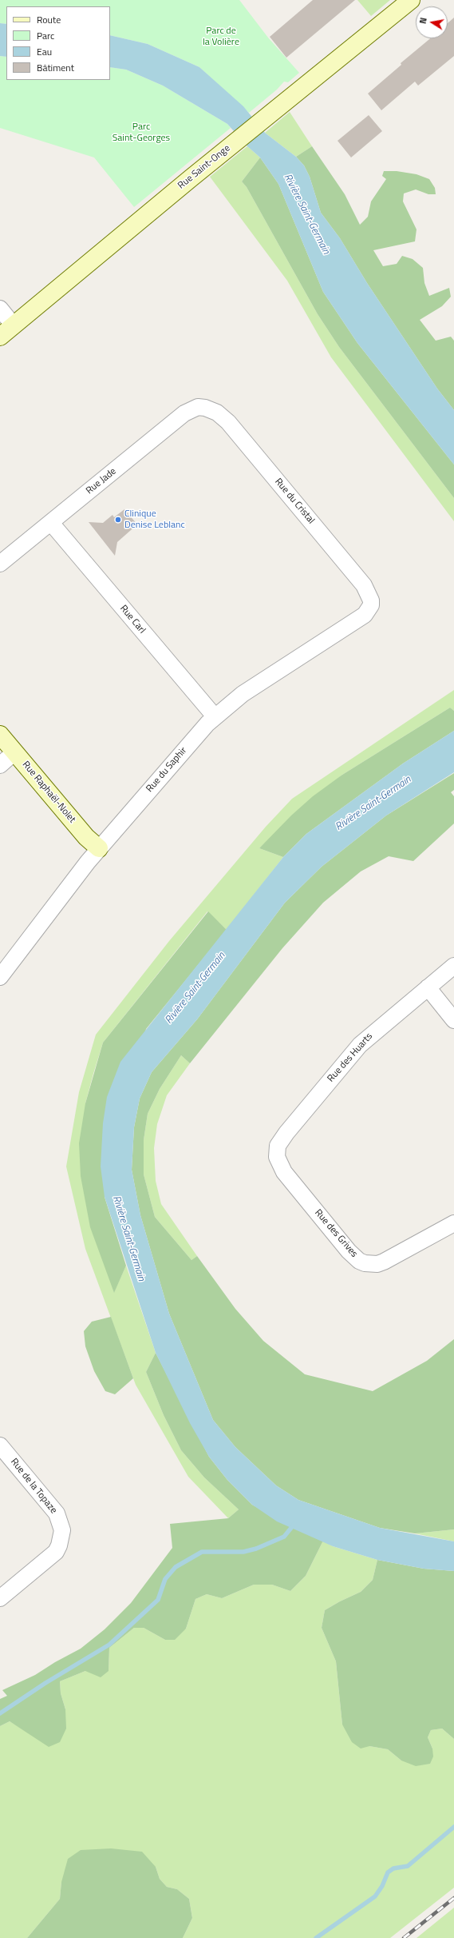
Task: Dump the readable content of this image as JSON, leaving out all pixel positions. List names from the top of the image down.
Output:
{
  "streets": {
    "street": [
      "Rue Saint-Onge",
      "Rue Jade",
      "Rue du Cristal",
      "Rue Carl",
      "Rue du Saphir",
      "Rue Raphaël-Nolet",
      "Rue des Huarts",
      "Rue des Grives",
      "Rue de la Topaze"
    ]
  },
  "crossings": [
    ["Rue Jade", "Rue du Cristal"],
    ["Rue Jade", "Rue Carl"],
    ["Rue du Cristal", "Rue du Saphir"],
    ["Rue Carl", "Rue du Saphir"],
    ["Rue du Saphir", "Rue Raphaël-Nolet"],
    ["Rue des Huarts", "Rue des Grives"]
  ],
  "water": ["Rivière Saint-Germain"],
  "parks": ["Parc de la Volière", "Parc Saint-Georges"],
  "places": ["Clinique Denise Leblanc"],
  "legend": [
    "Route",
    "Parc",
    "Eau",
    "Bâtiment"
  ],
  "north": "left"
}
